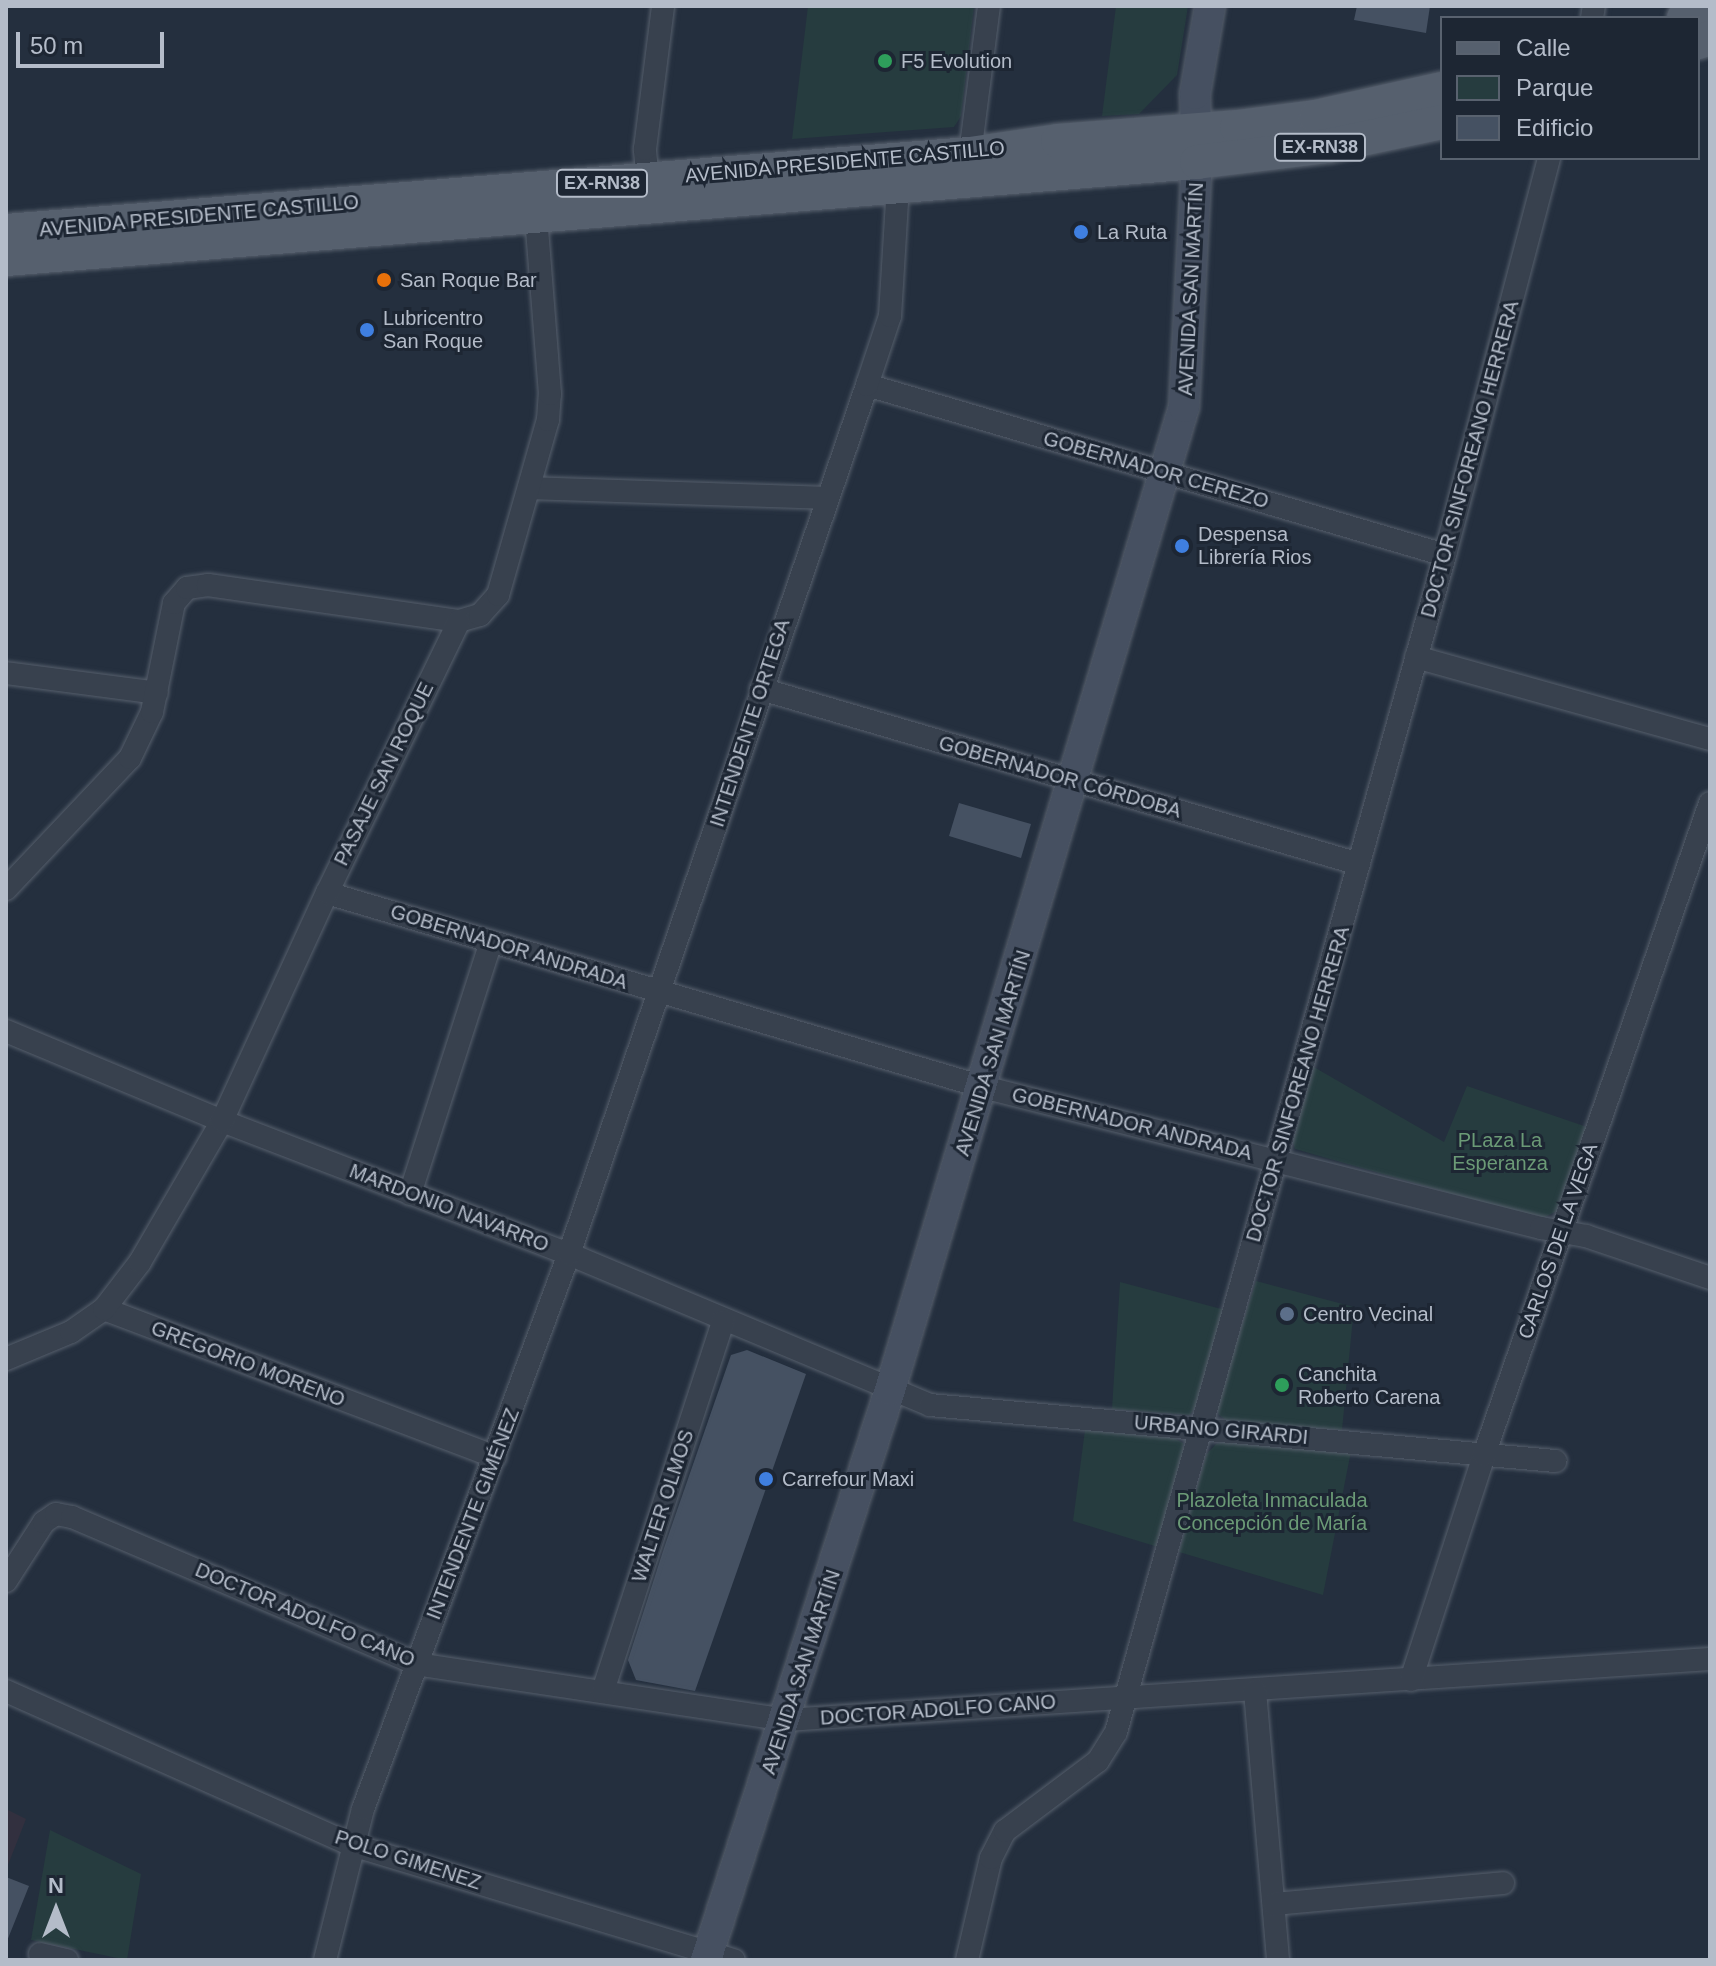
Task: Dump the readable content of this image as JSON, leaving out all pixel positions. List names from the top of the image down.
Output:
{
  "streets": {
    "main road": ["EX-RN38", "AVENIDA PRESIDENTE CASTILLO", "AVENIDA SAN MARTÍN"],
    "street": [
      "DOCTOR SINFOREANO HERRERA",
      "GOBERNADOR CEREZO",
      "INTENDENTE ORTEGA",
      "PASAJE SAN ROQUE",
      "GOBERNADOR CÓRDOBA",
      "GOBERNADOR ANDRADA",
      "MARDONIO NAVARRO",
      "CARLOS DE LA VEGA",
      "GREGORIO MORENO",
      "URBANO GIRARDI",
      "WALTER OLMOS",
      "INTENDENTE GIMÉNEZ",
      "DOCTOR ADOLFO CANO",
      "POLO GIMENEZ"
    ]
  },
  "crossings": [
    ["AVENIDA PRESIDENTE CASTILLO", "AVENIDA SAN MARTÍN"],
    ["AVENIDA PRESIDENTE CASTILLO", "INTENDENTE ORTEGA"],
    ["AVENIDA SAN MARTÍN", "GOBERNADOR CEREZO"],
    ["AVENIDA SAN MARTÍN", "GOBERNADOR CÓRDOBA"],
    ["AVENIDA SAN MARTÍN", "GOBERNADOR ANDRADA"],
    ["AVENIDA SAN MARTÍN", "MARDONIO NAVARRO"],
    ["AVENIDA SAN MARTÍN", "URBANO GIRARDI"],
    ["AVENIDA SAN MARTÍN", "DOCTOR ADOLFO CANO"],
    ["AVENIDA SAN MARTÍN", "POLO GIMENEZ"],
    ["DOCTOR SINFOREANO HERRERA", "GOBERNADOR CEREZO"],
    ["DOCTOR SINFOREANO HERRERA", "GOBERNADOR CÓRDOBA"],
    ["DOCTOR SINFOREANO HERRERA", "GOBERNADOR ANDRADA"],
    ["DOCTOR SINFOREANO HERRERA", "URBANO GIRARDI"],
    ["DOCTOR SINFOREANO HERRERA", "DOCTOR ADOLFO CANO"],
    ["GOBERNADOR CEREZO", "INTENDENTE ORTEGA"],
    ["INTENDENTE ORTEGA", "GOBERNADOR CÓRDOBA"],
    ["INTENDENTE ORTEGA", "GOBERNADOR ANDRADA"],
    ["INTENDENTE ORTEGA", "MARDONIO NAVARRO"],
    ["INTENDENTE ORTEGA", "INTENDENTE GIMÉNEZ"],
    ["PASAJE SAN ROQUE", "GOBERNADOR ANDRADA"],
    ["PASAJE SAN ROQUE", "MARDONIO NAVARRO"],
    ["PASAJE SAN ROQUE", "GREGORIO MORENO"],
    ["GOBERNADOR ANDRADA", "CARLOS DE LA VEGA"],
    ["MARDONIO NAVARRO", "URBANO GIRARDI"],
    ["MARDONIO NAVARRO", "WALTER OLMOS"],
    ["MARDONIO NAVARRO", "INTENDENTE GIMÉNEZ"],
    ["CARLOS DE LA VEGA", "URBANO GIRARDI"],
    ["CARLOS DE LA VEGA", "DOCTOR ADOLFO CANO"],
    ["GREGORIO MORENO", "INTENDENTE GIMÉNEZ"],
    ["WALTER OLMOS", "DOCTOR ADOLFO CANO"],
    ["INTENDENTE GIMÉNEZ", "DOCTOR ADOLFO CANO"],
    ["INTENDENTE GIMÉNEZ", "POLO GIMENEZ"]
  ],
  "parks": ["PLaza La Esperanza", "Plazoleta Inmaculada Concepción de María"],
  "places": [
    "F5 Evolution",
    "La Ruta",
    "San Roque Bar",
    "Lubricentro San Roque",
    "Despensa Librería Rios",
    "Centro Vecinal",
    "Canchita Roberto Carena",
    "Carrefour Maxi"
  ],
  "legend": ["Calle", "Parque", "Edificio"],
  "scale_bar": "50 m",
  "north": "top"
}
